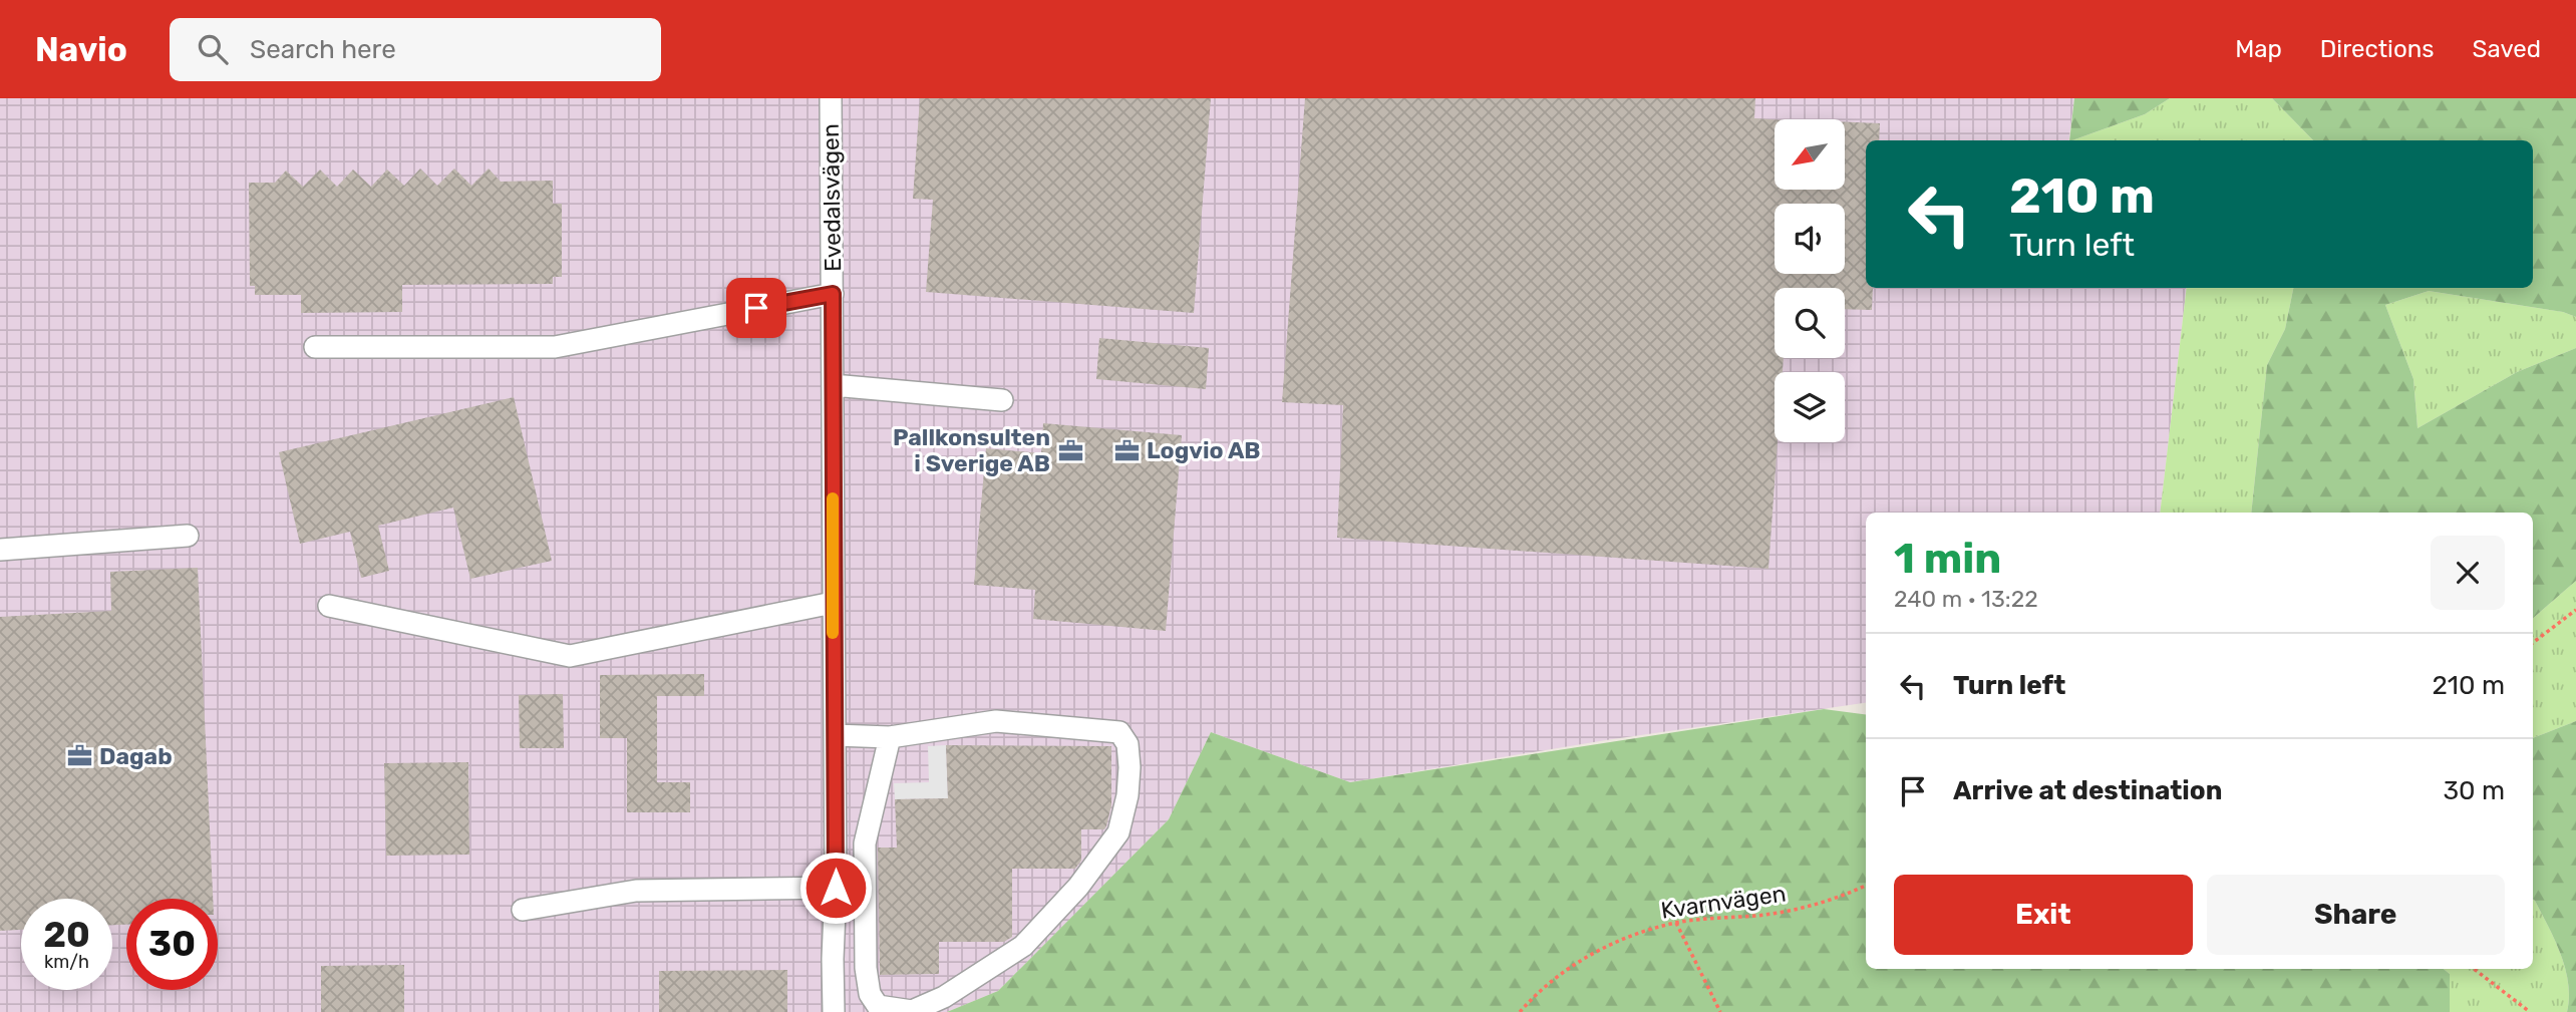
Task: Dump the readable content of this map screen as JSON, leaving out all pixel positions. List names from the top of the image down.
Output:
{
  "streets": {
    "street": ["Evedalsvägen"],
    "path": ["Kvarnvägen"]
  },
  "places": {
    "office": ["Pallkonsulten i Sverige AB", "Logvio AB", "Dagab"]
  },
  "north": "bottom left",
  "page": {
    "header": "Navio",
    "search": "Search here",
    "nav": ["Map", "Directions", "Saved"],
    "turn": ["210 m", "Turn left"],
    "heading": ["1 min", "240 m · 13:22"],
    "list": [
      {
        "name": "Turn left",
        "value": "210 m"
      },
      {
        "name": "Arrive at destination",
        "value": "30 m"
      }
    ],
    "buttons": ["Exit", "Share"],
    "speed": "20 km/h",
    "limit": "30"
  }
}
